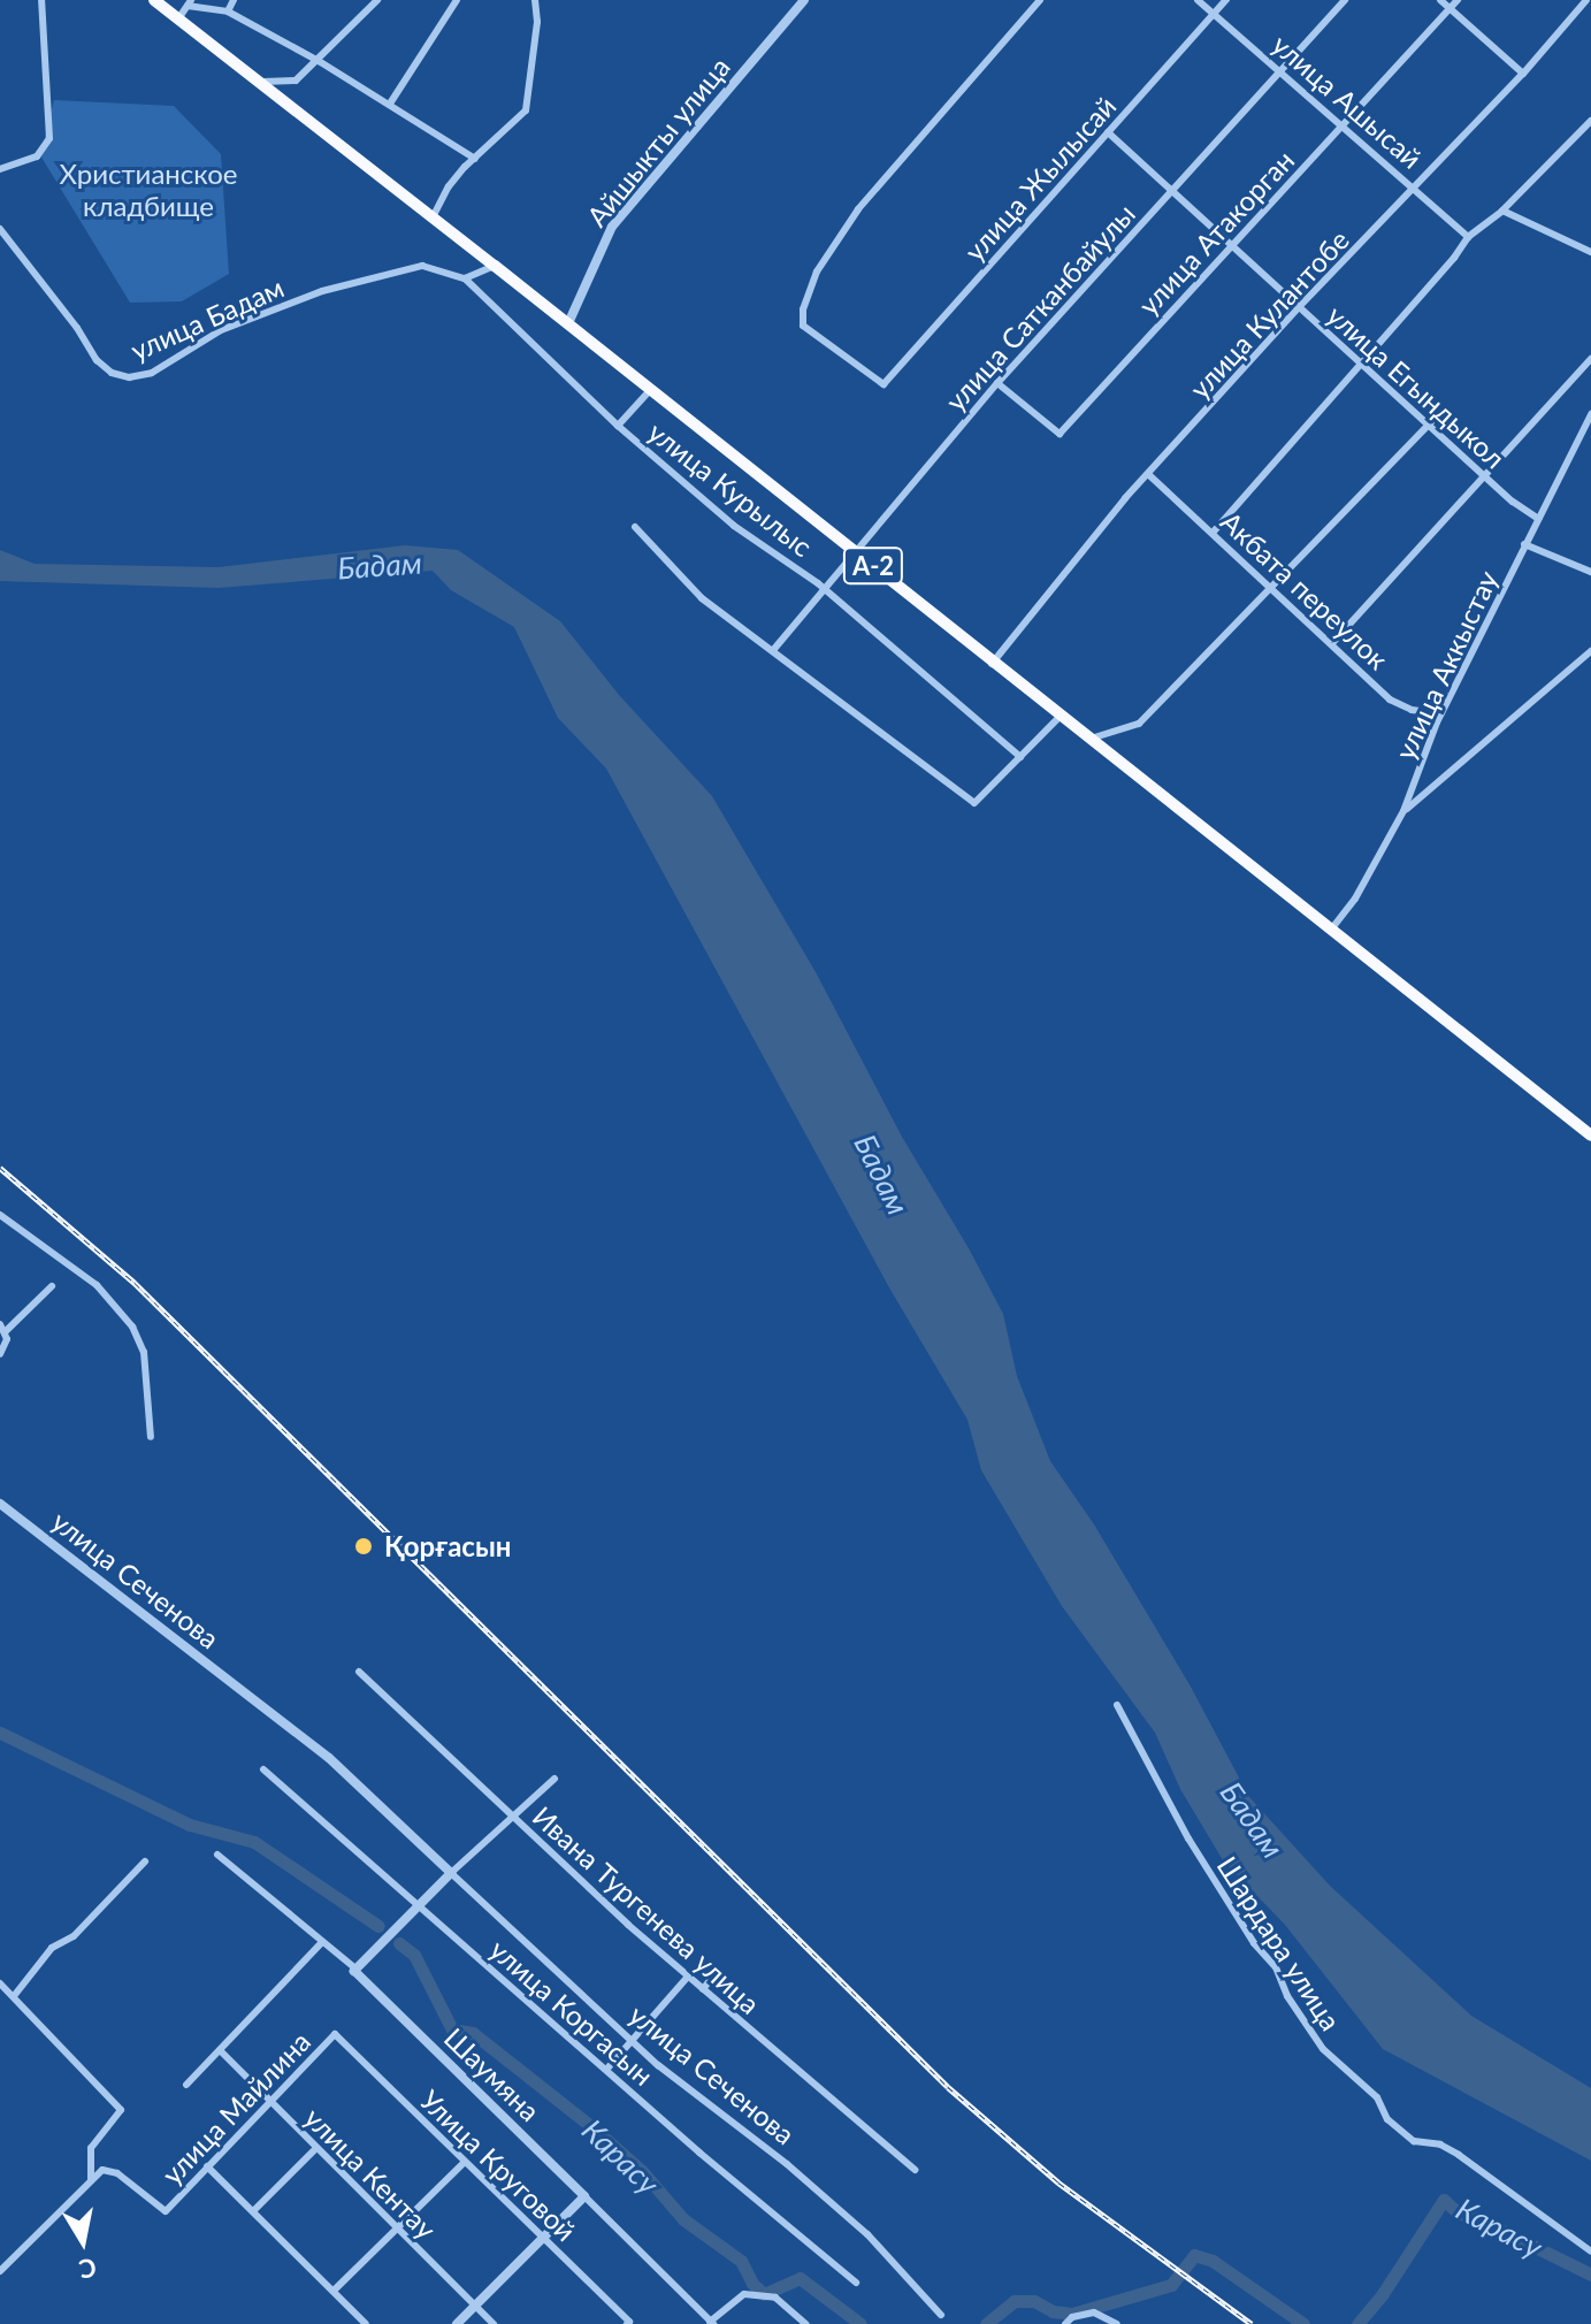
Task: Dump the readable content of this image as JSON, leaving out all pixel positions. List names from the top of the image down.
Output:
{
  "streets": {
    "highway": ["A-2"],
    "street": [
      "улица Ашысай",
      "Айшыкты улица",
      "улица Жылысай",
      "улица Атакорган",
      "улица Сатканбайулы",
      "улица Кулантобе",
      "улица Бадам",
      "улица Егындыкол",
      "улица Курылыс",
      "Акбата переулок",
      "улица Аккыстау",
      "улица Сеченова",
      "Ивана Тургенева улица",
      "Шардара улица",
      "улица Коргасын",
      "Шаумяна",
      "улица Майлина",
      "Улица Круговой",
      "улица Кентау"
    ]
  },
  "crossings": [
    ["улица Ашысай", "улица Жылысай"],
    ["улица Ашысай", "улица Атакорган"],
    ["улица Ашысай", "улица Сатканбайулы"],
    ["улица Ашысай", "улица Кулантобе"],
    ["Айшыкты улица", "A-2"],
    ["улица Жылысай", "улица Егындыкол"],
    ["улица Атакорган", "улица Сатканбайулы"],
    ["улица Атакорган", "улица Егындыкол"],
    ["улица Сатканбайулы", "улица Егындыкол"],
    ["улица Сатканбайулы", "улица Курылыс"],
    ["улица Сатканбайулы", "A-2"],
    ["улица Кулантобе", "улица Егындыкол"],
    ["улица Кулантобе", "A-2"],
    ["улица Кулантобе", "Акбата переулок"],
    ["улица Бадам", "улица Курылыс"],
    ["улица Егындыкол", "улица Аккыстау"],
    ["A-2", "улица Аккыстау"],
    ["Акбата переулок", "улица Аккыстау"],
    ["улица Майлина", "Улица Круговой"],
    ["улица Майлина", "улица Кентау"]
  ],
  "water": ["Бадам", "Карасу"],
  "parks": ["Христианское кладбище"],
  "places": ["Қорғасын"],
  "north": "bottom"
}
